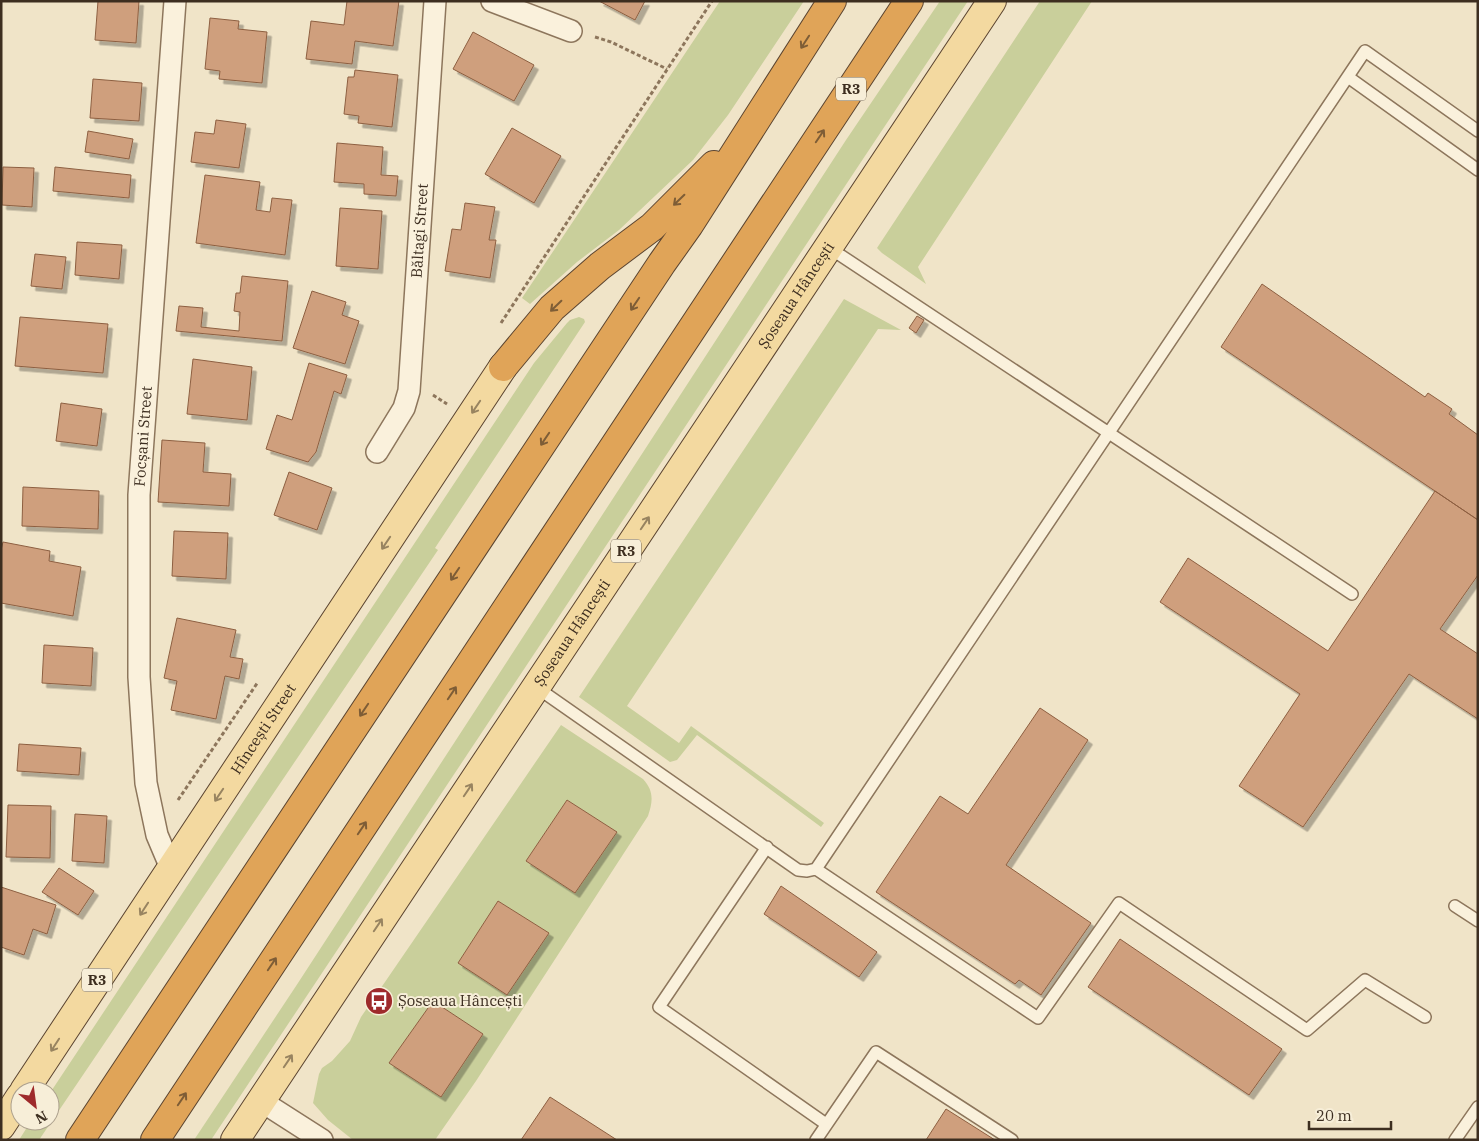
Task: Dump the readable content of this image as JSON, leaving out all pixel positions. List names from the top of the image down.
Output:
{
  "streets": {
    "highway": ["R3"],
    "main road": ["Șoseaua Hâncești", "Hîncești Street"],
    "street": ["Băltagi Street", "Focșani Street"]
  },
  "crossings": [
    ["R3", "Hîncești Street"],
    ["Focșani Street", "Hîncești Street"]
  ],
  "one_way": ["Șoseaua Hâncești", "Hîncești Street"],
  "places": {
    "bus stop": ["Șoseaua Hâncești"]
  },
  "scale_bar": "20 m",
  "north": "bottom right"
}
